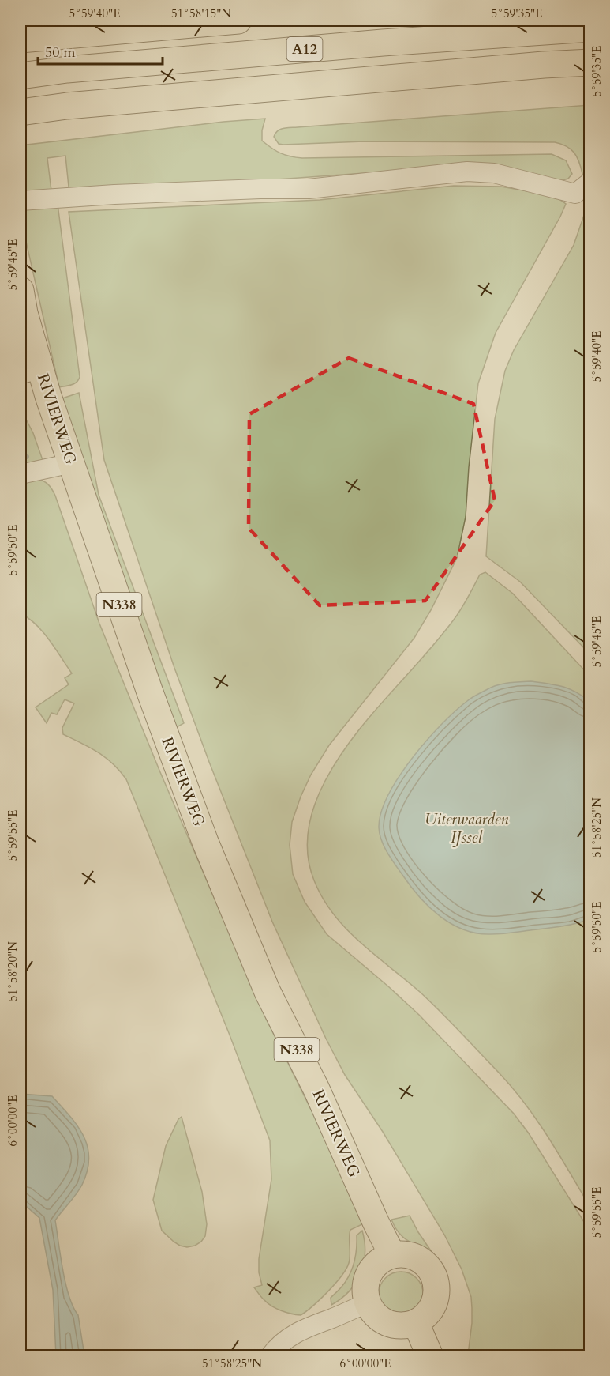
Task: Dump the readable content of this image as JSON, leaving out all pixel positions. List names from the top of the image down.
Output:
{
  "streets": {
    "main road": ["A12", "RIVIERWEG", "N338"]
  },
  "parks": ["Uiterwaarden IJssel"],
  "scale_bar": "50 m",
  "coordinates": [
    "5°59'40\"E",
    "51°58'15\"N",
    "5°59'35\"E",
    "5°59'45\"E",
    "5°59'50\"E",
    "51°58'25\"N",
    "5°59'55\"E",
    "51°58'20\"N",
    "6°00'00\"E"
  ]
}
